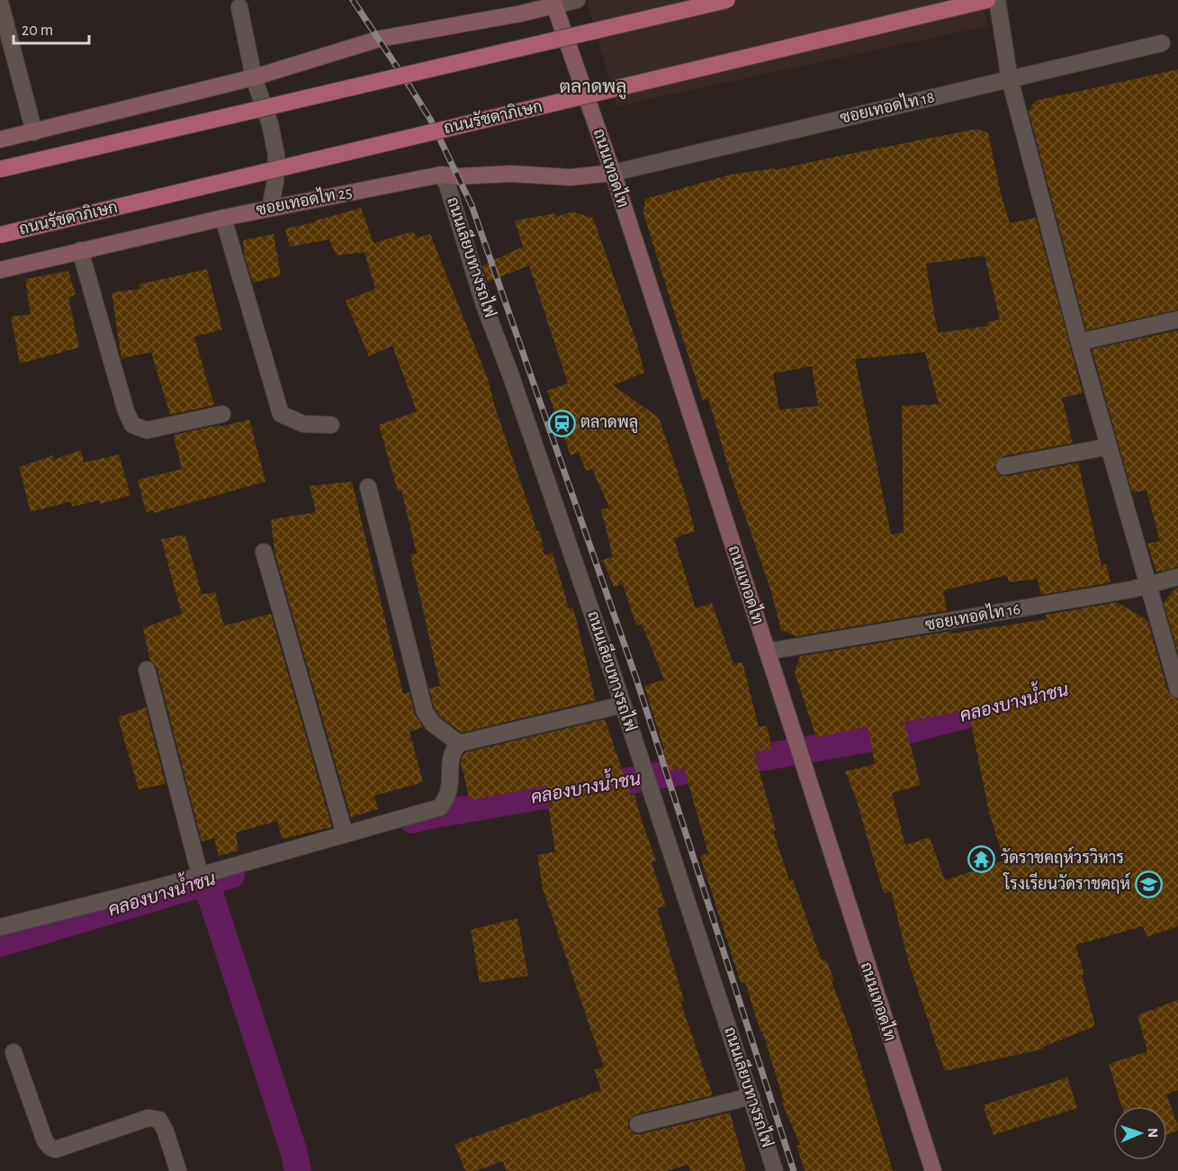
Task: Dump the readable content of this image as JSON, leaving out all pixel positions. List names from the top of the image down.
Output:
{
  "streets": {
    "main road": ["ถนนรัชดาภิเษก", "ถนนเทอดไท", "ซอยเทอดไท 25"],
    "street": ["ซอยเทอดไท 18", "ถนนเลียบทางรถไฟ", "ซอยเทอดไท 16"]
  },
  "crossings": [
    ["ซอยเทอดไท 18", "ถนนเทอดไท"],
    ["ซอยเทอดไท 18", "ซอยเทอดไท 25"],
    ["ถนนเทอดไท", "ซอยเทอดไท 25"],
    ["ถนนเทอดไท", "ซอยเทอดไท 16"],
    ["ซอยเทอดไท 25", "ถนนเลียบทางรถไฟ"]
  ],
  "districts": ["ตลาดพลู"],
  "water": ["คลองบางน้ำชน"],
  "places": {
    "station": ["ตลาดพลู"],
    "temple": ["วัดราชคฤห์วรวิหาร"],
    "school or university": ["โรงเรียนวัดราชคฤห์"]
  },
  "scale_bar": "20 m",
  "north": "right"
}
